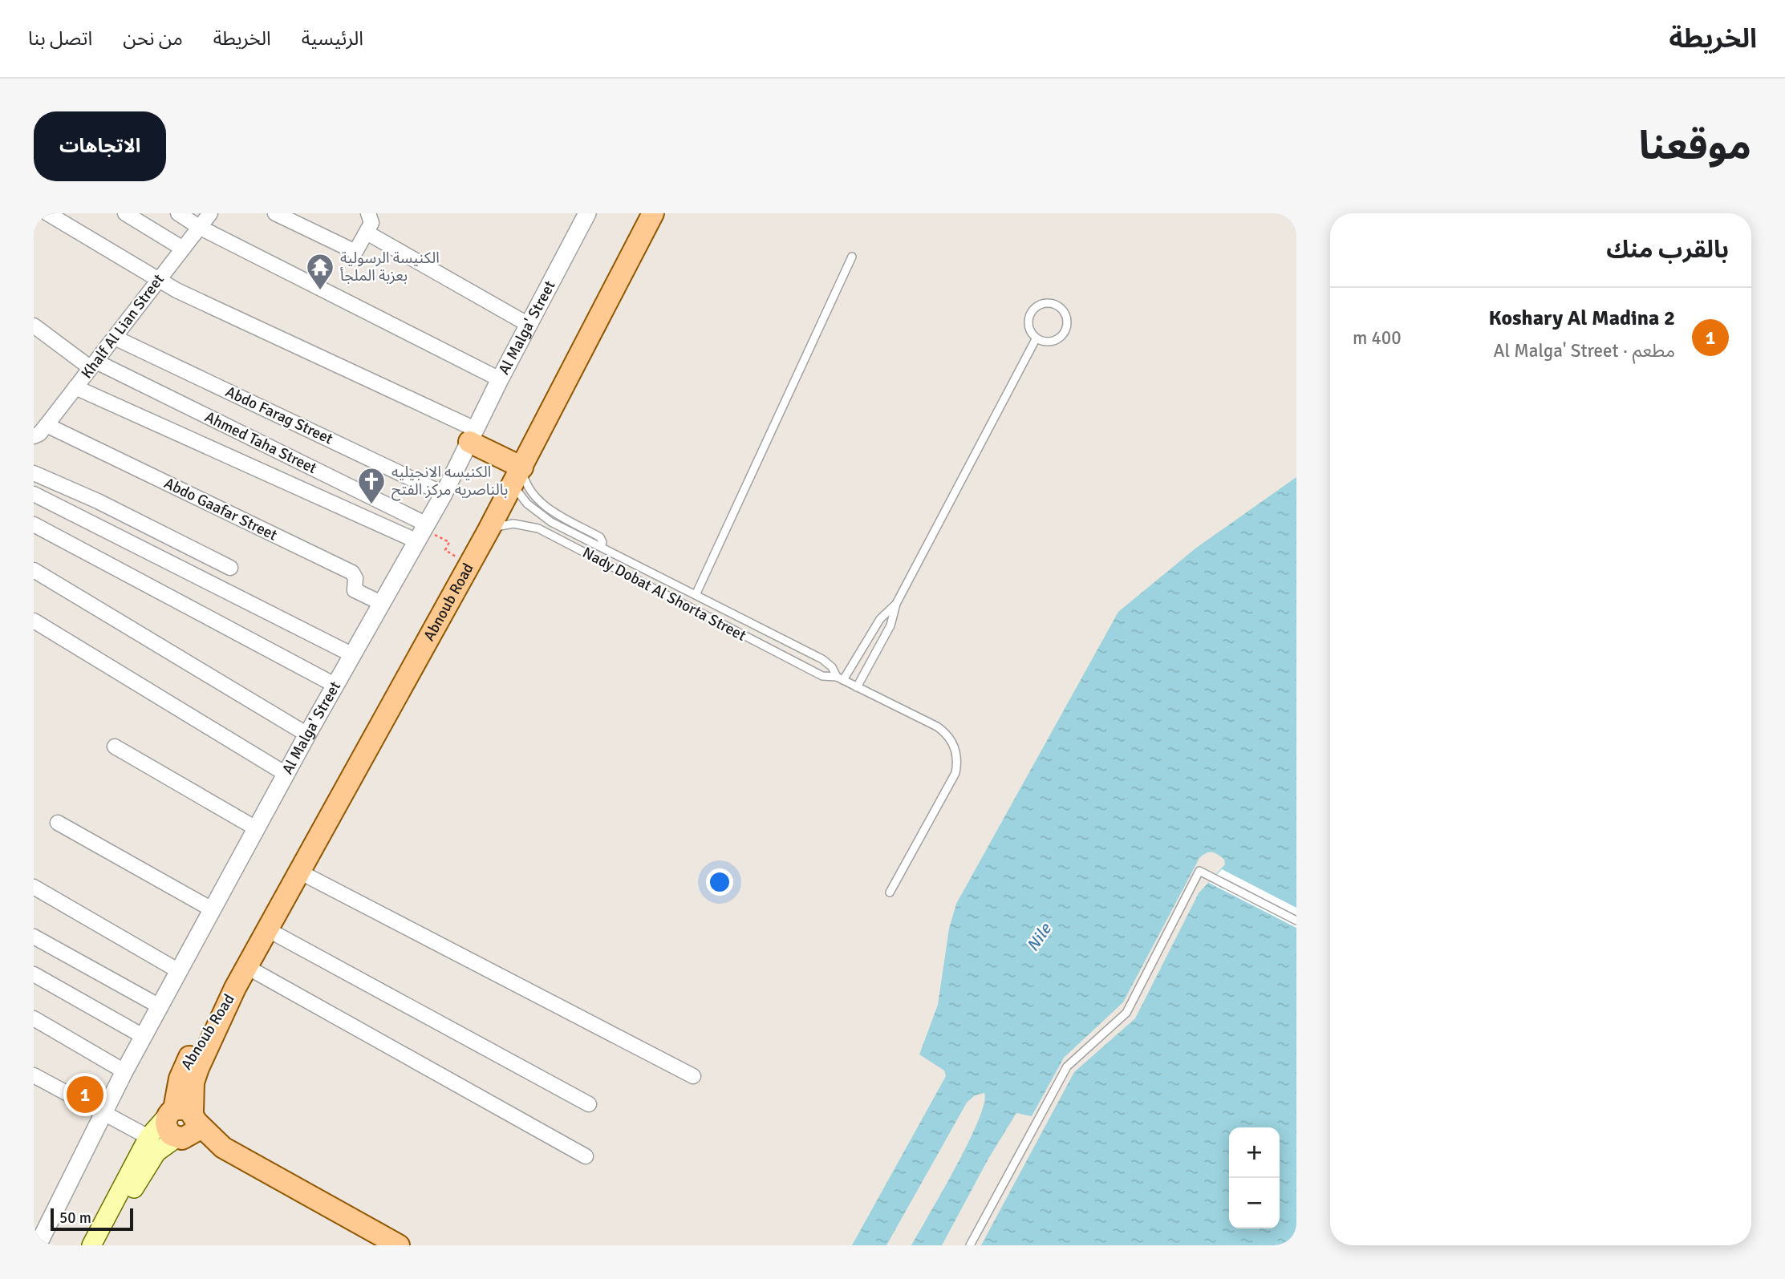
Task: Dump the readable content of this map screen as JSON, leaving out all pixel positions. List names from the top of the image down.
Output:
{
  "streets": {
    "main road": ["Abnoub Road"],
    "street": [
      "Khalf Al Lian Street",
      "Al Malga' Street",
      "Abdo Farag Street",
      "Ahmed Taha Street",
      "Abdo Gaafar Street"
    ],
    "lane": ["Nady Dobat Al Shorta Street"]
  },
  "crossings": [
    ["Khalf Al Lian Street", "Abdo Farag Street"],
    ["Khalf Al Lian Street", "Ahmed Taha Street"],
    ["Khalf Al Lian Street", "Abdo Gaafar Street"],
    ["Al Malga' Street", "Abdo Farag Street"],
    ["Al Malga' Street", "Ahmed Taha Street"],
    ["Al Malga' Street", "Abdo Gaafar Street"],
    ["Nady Dobat Al Shorta Street", "Abnoub Road"]
  ],
  "water": ["Nile"],
  "places": {
    "temple": ["الكنيسة الرسولية بعزبة الملجأ"],
    "church": ["الكنيسه الانجيليه بالناصريه مركز الفتح"]
  },
  "scale_bar": "50 m",
  "page": {
    "header": "الخريطة",
    "nav": [
      "الرئيسية",
      "الخريطة",
      "من نحن",
      "اتصل بنا"
    ],
    "title": "موقعنا",
    "buttons": "الاتجاهات",
    "heading": "بالقرب منك",
    "list": [
      {
        "mark": "1",
        "name": "Koshary Al Madina 2",
        "note": "مطعم · Al Malga' Street",
        "value": "400 m"
      }
    ],
    "pins": "1",
    "map_buttons": ["+", "−"],
    "scale": "50 m"
  }
}
